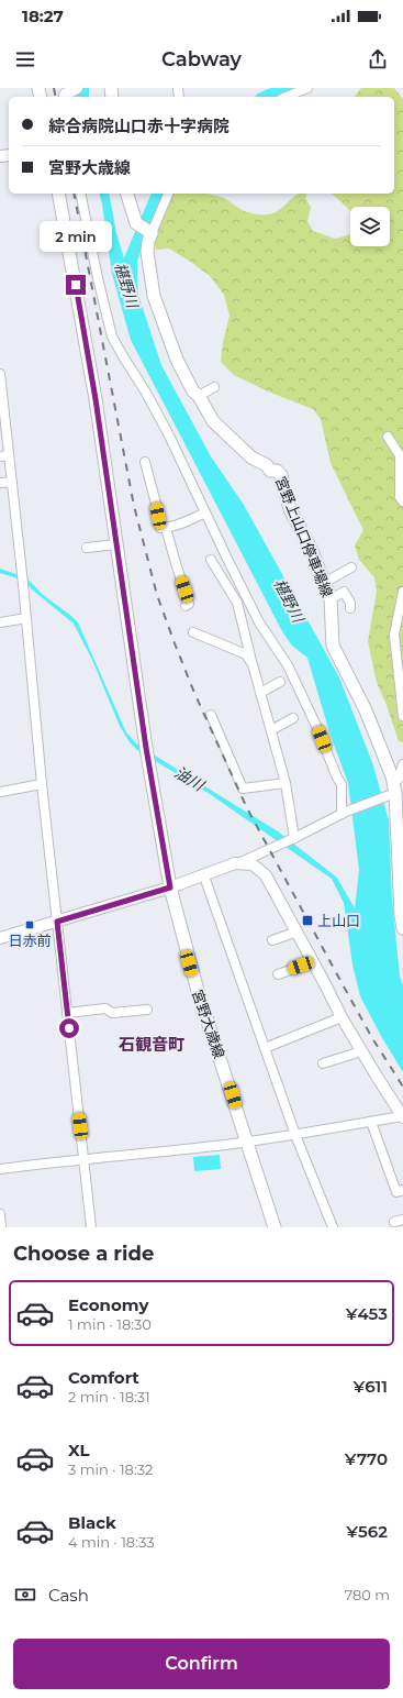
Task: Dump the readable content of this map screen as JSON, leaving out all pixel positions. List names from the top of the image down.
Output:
{
  "streets": {
    "main road": ["宮野上山口停車場線", "宮野大歳線"]
  },
  "districts": ["石観音町"],
  "water": ["椹野川", "油川"],
  "places": {
    "transit": ["上山口", "日赤前"]
  },
  "page": {
    "status": "18:27",
    "header": "Cabway",
    "banner": ["綜合病院山口赤十字病院", "宮野大歳線"],
    "bubble": "2 min",
    "heading": "Choose a ride",
    "list": [
      {
        "name": "Economy",
        "note": "1 min · 18:30",
        "value": "¥453"
      },
      {
        "name": "Comfort",
        "note": "2 min · 18:31",
        "value": "¥611"
      },
      {
        "name": "XL",
        "note": "3 min · 18:32",
        "value": "¥770"
      },
      {
        "name": "Black",
        "note": "4 min · 18:33",
        "value": "¥562"
      }
    ],
    "pay": ["Cash", "780 m"],
    "buttons": "Confirm"
  }
}
